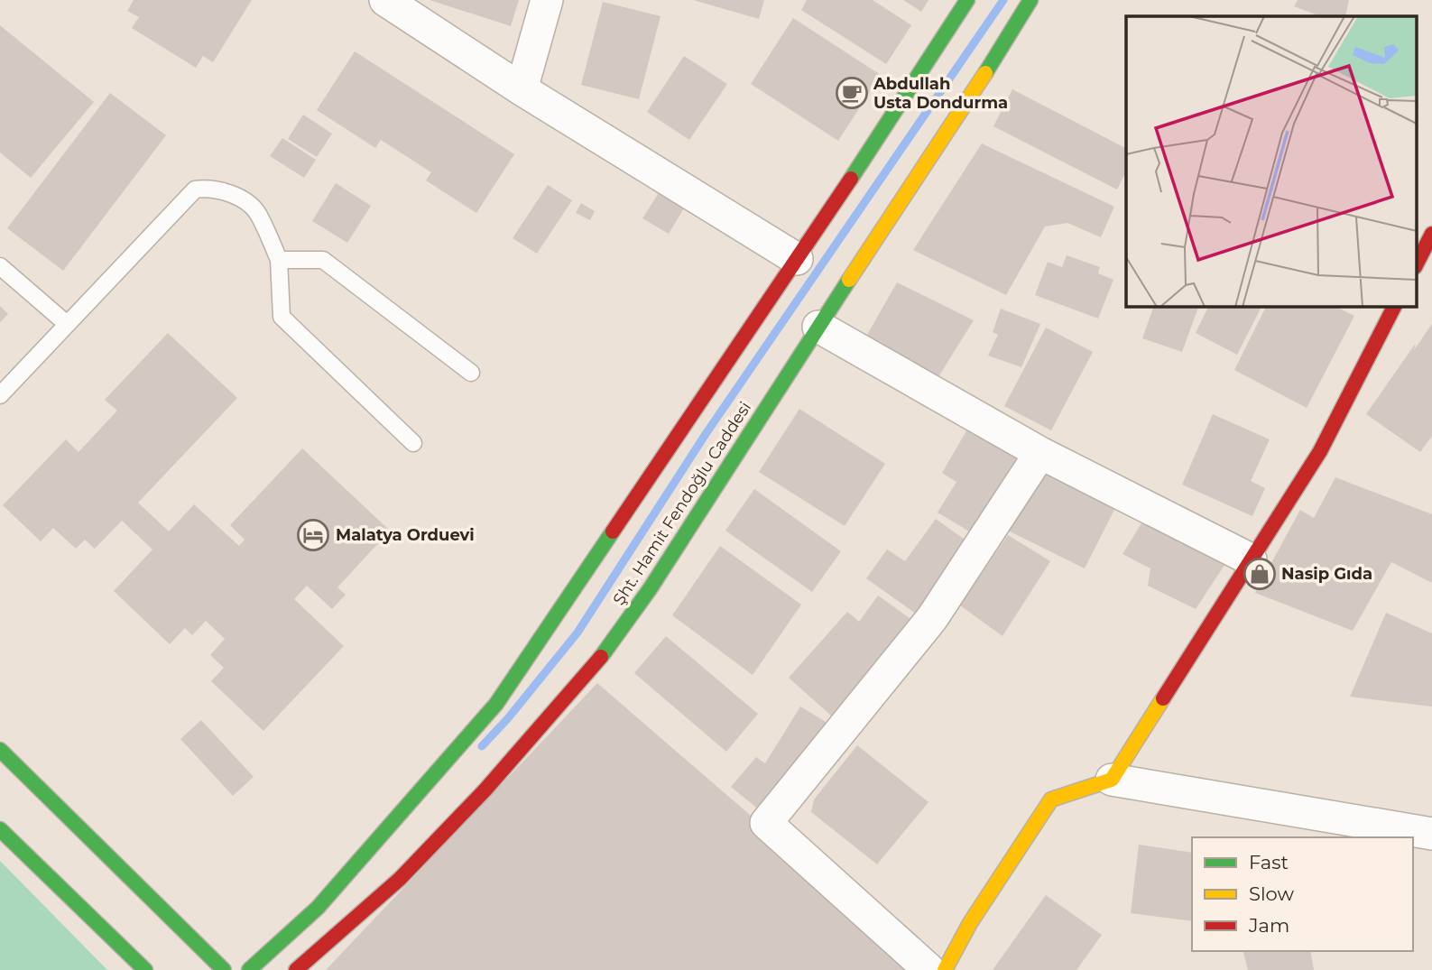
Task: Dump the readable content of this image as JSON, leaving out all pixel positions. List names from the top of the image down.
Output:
{
  "streets": {
    "main road": ["Şht. Hamit Fendoğlu Caddesi"]
  },
  "places": {
    "cafe": ["Abdullah Usta Dondurma"],
    "hotel": ["Malatya Orduevi"],
    "shop": ["Nasip Gıda"]
  },
  "legend": ["Fast", "Slow", "Jam"]
}
